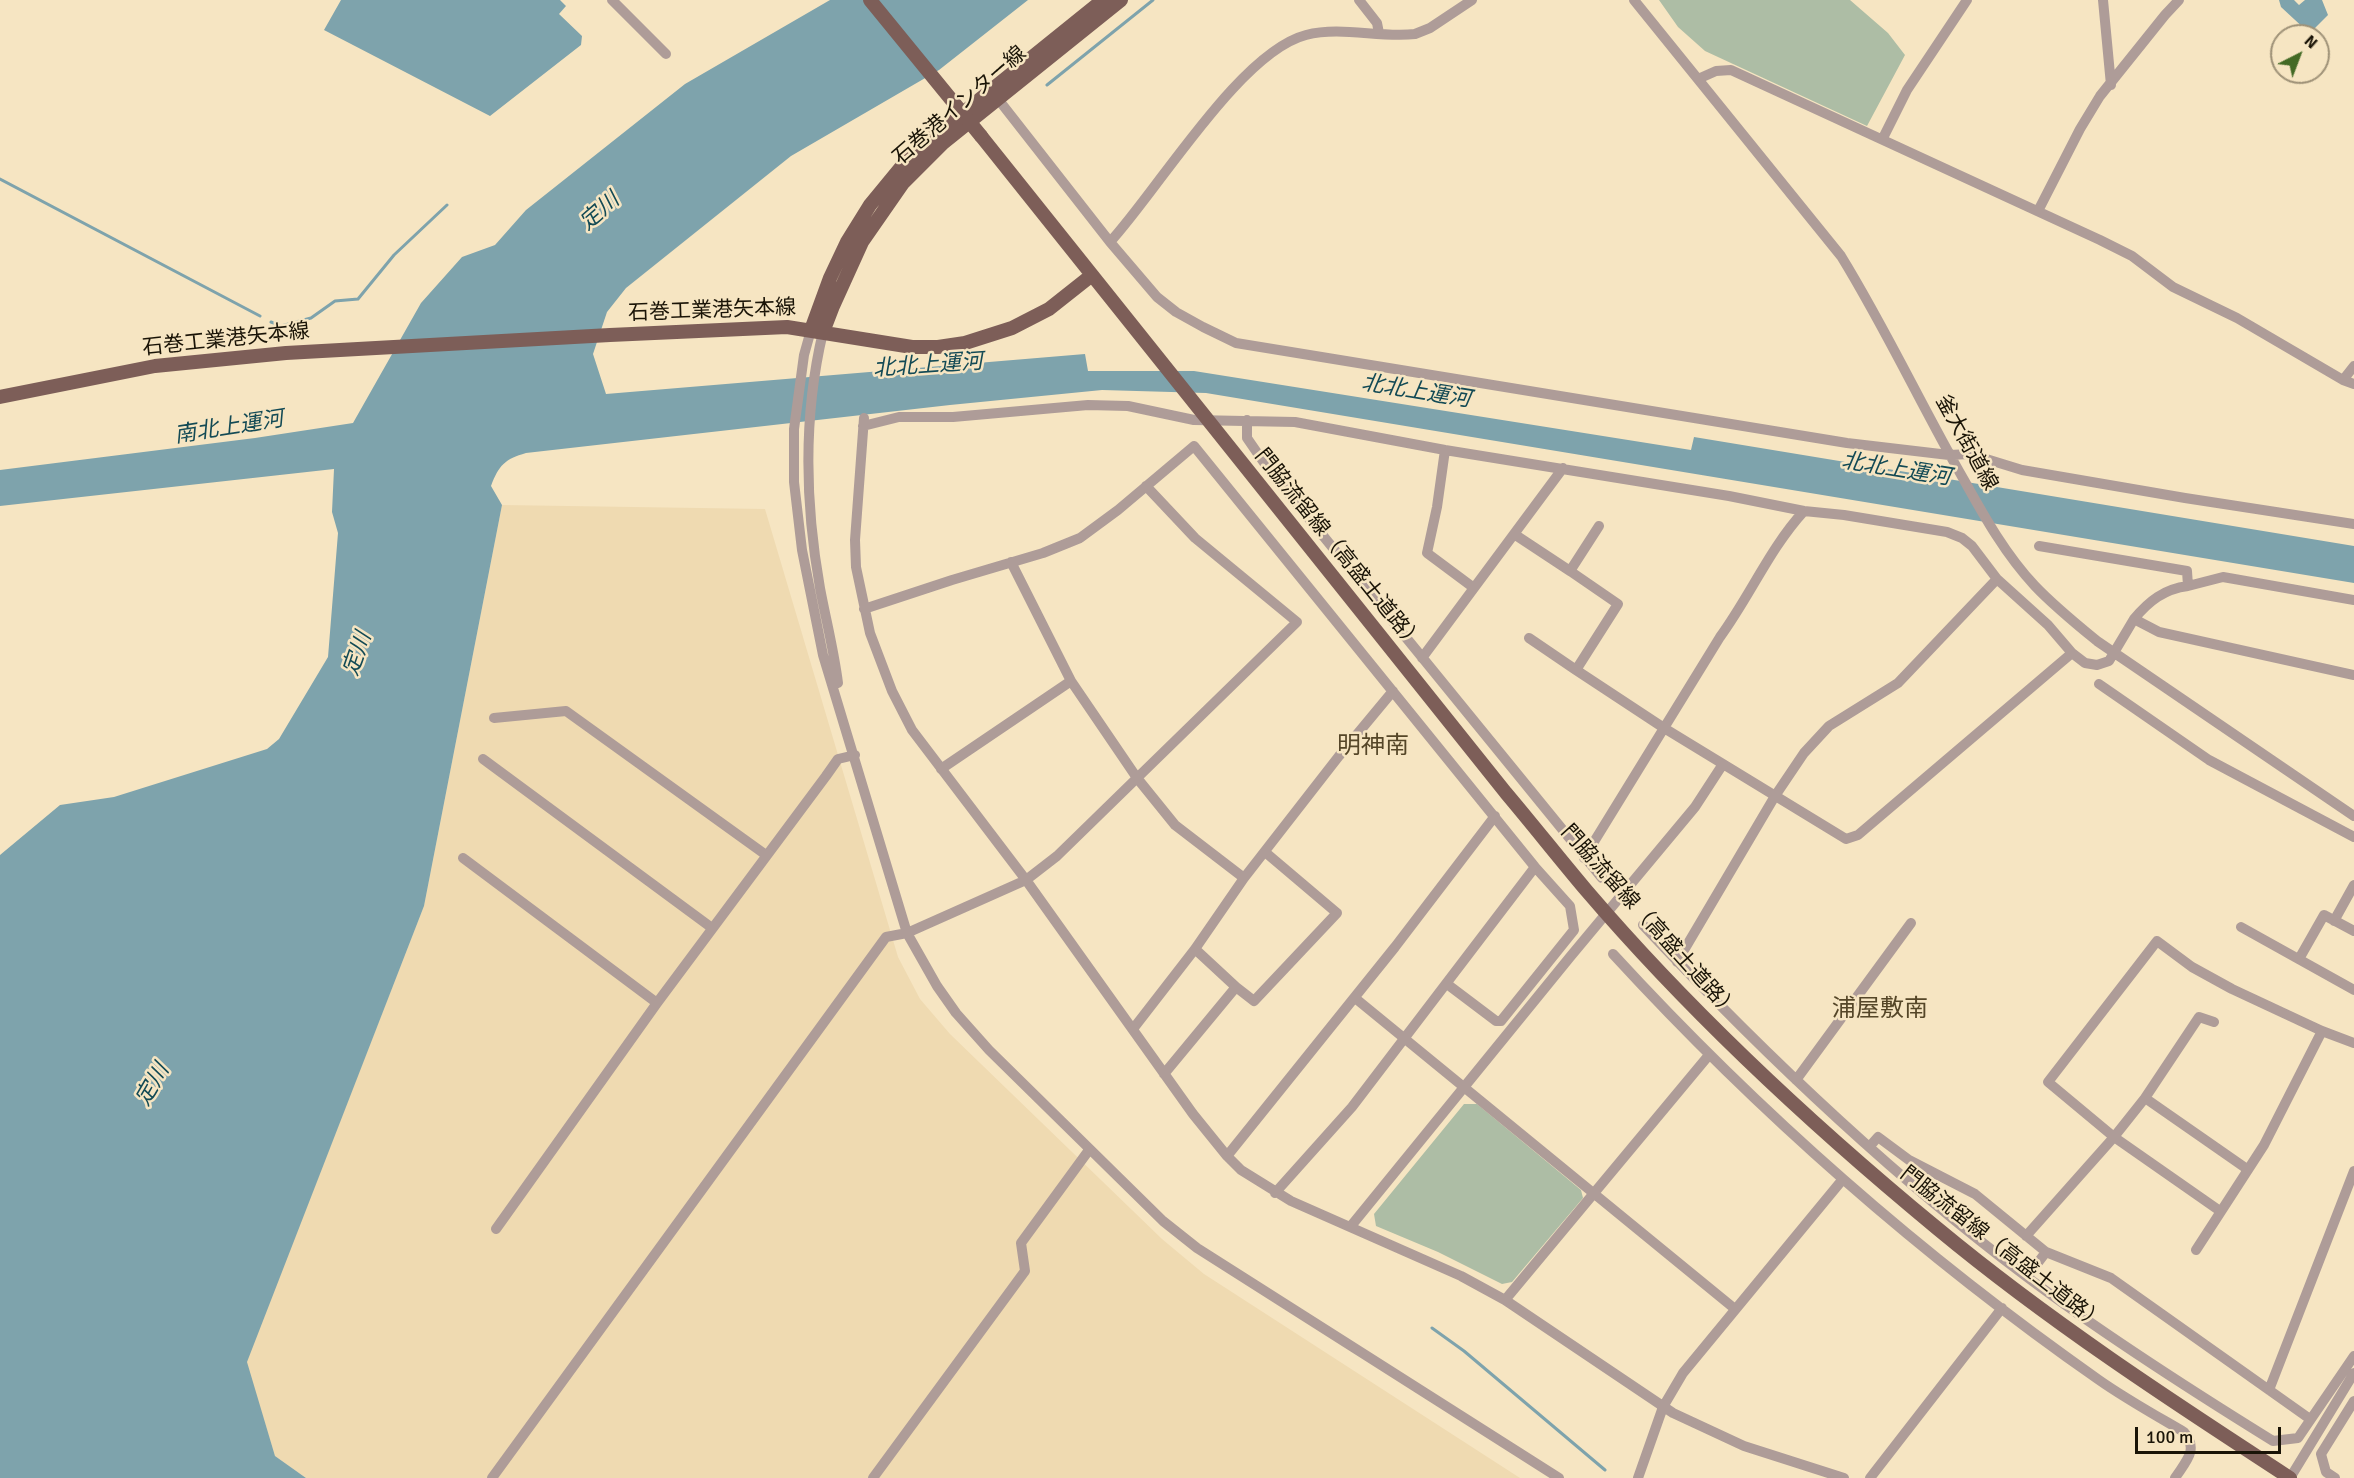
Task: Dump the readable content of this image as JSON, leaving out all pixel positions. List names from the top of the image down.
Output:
{
  "streets": {
    "main road": ["石巻港インター線", "石巻工業港矢本線", "門脇流留線（高盛土道路）"],
    "street": ["釜大街道線"]
  },
  "crossings": [
    ["石巻港インター線", "石巻工業港矢本線"],
    ["石巻工業港矢本線", "門脇流留線（高盛土道路）"]
  ],
  "districts": ["明神南", "浦屋敷南"],
  "water": ["定川", "北北上運河", "南北上運河"],
  "scale_bar": "100 m",
  "north": "top right"
}
